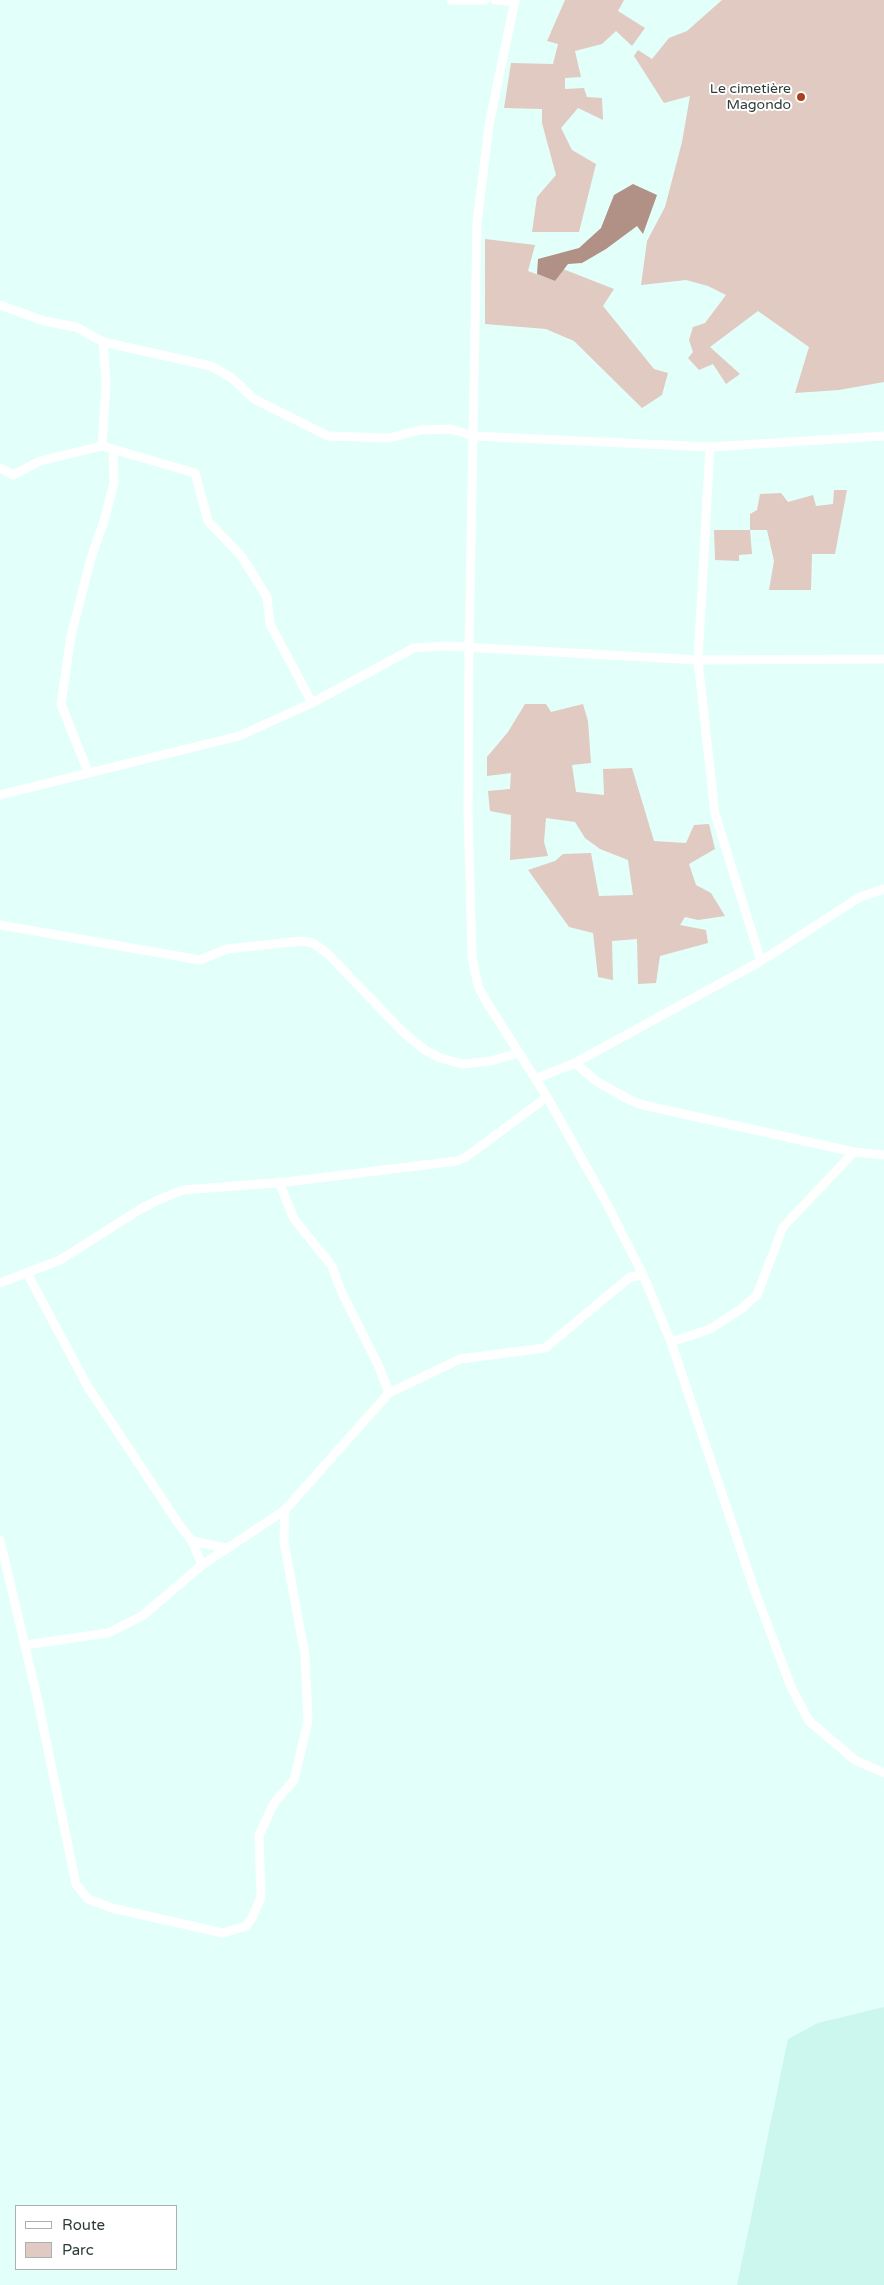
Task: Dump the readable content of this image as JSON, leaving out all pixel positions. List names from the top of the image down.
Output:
{
  "places": ["Le cimetière Magondo"],
  "legend": ["Route", "Parc"]
}
